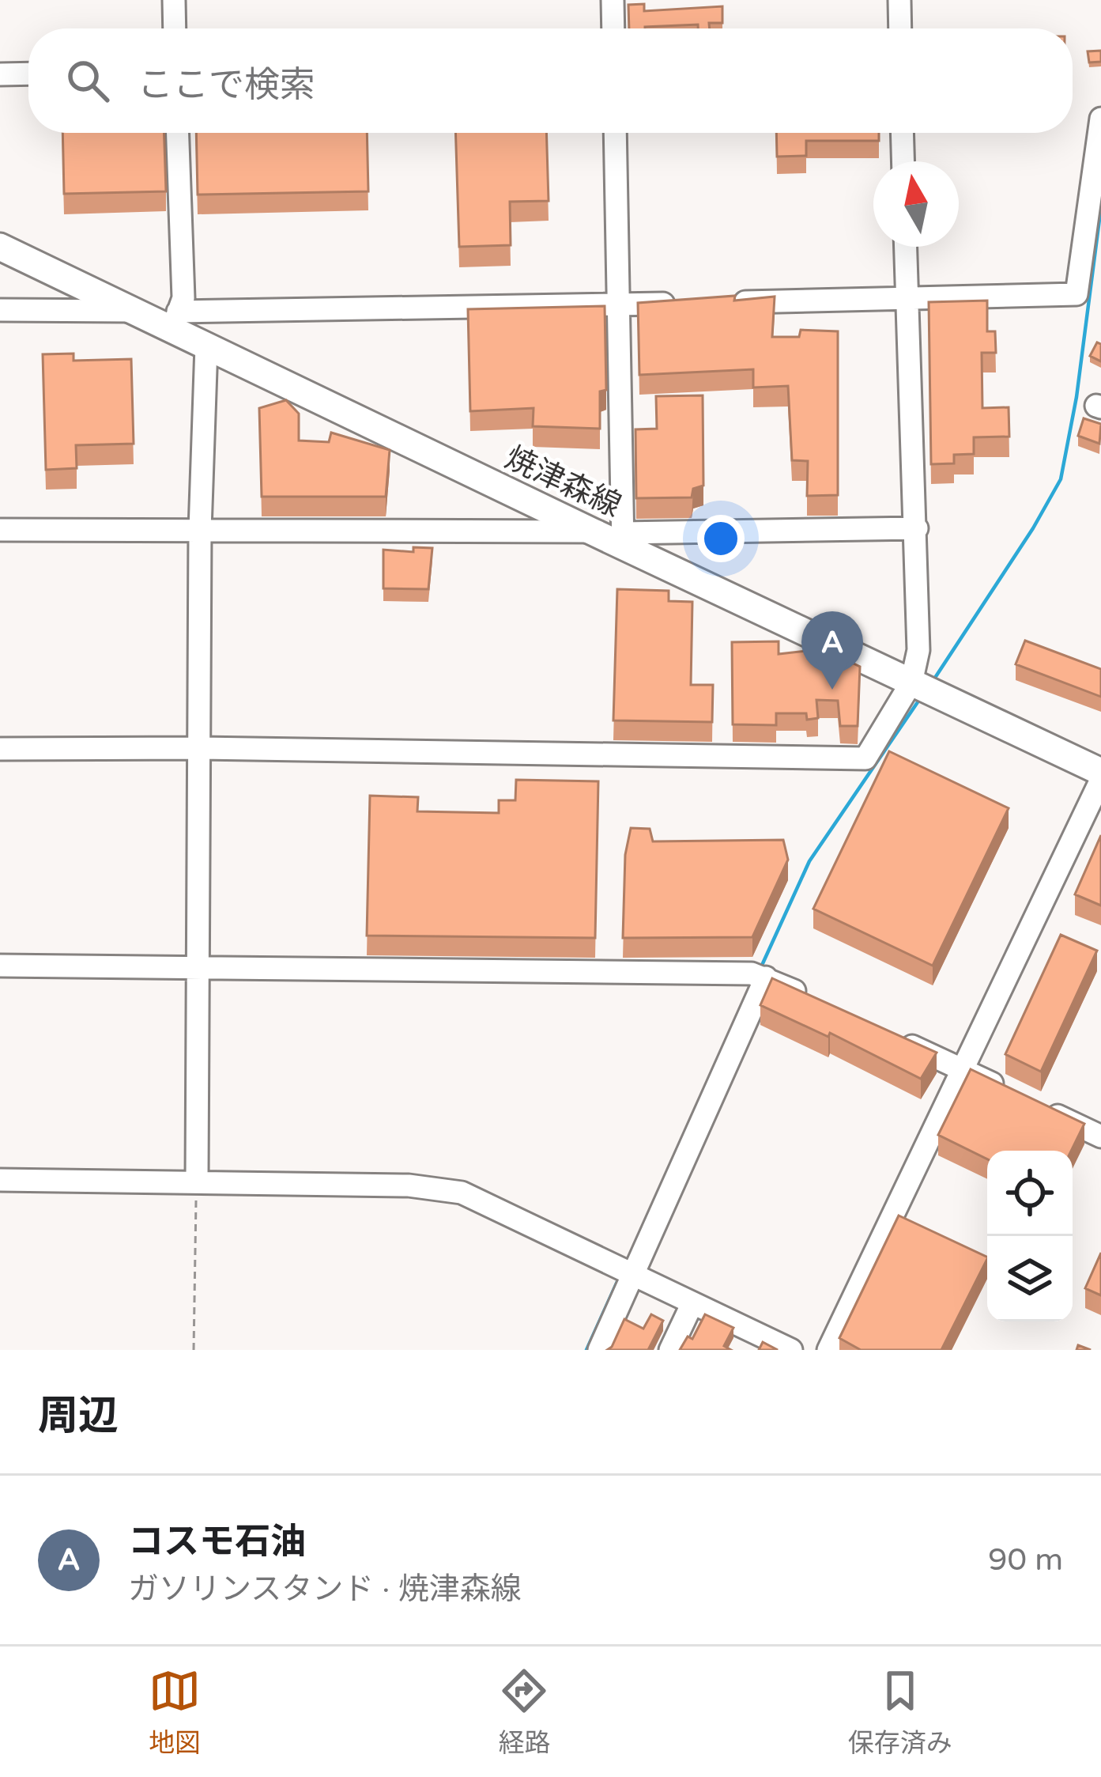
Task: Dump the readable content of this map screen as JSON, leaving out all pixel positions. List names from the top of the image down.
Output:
{
  "streets": {
    "main road": ["焼津森線"]
  },
  "north": "top",
  "page": {
    "search": "ここで検索",
    "pins": "A",
    "heading": "周辺",
    "list": [
      {
        "mark": "A",
        "name": "コスモ石油",
        "note": "ガソリンスタンド · 焼津森線",
        "value": "90 m"
      }
    ],
    "nav": ["地図", "経路", "保存済み"]
  }
}
